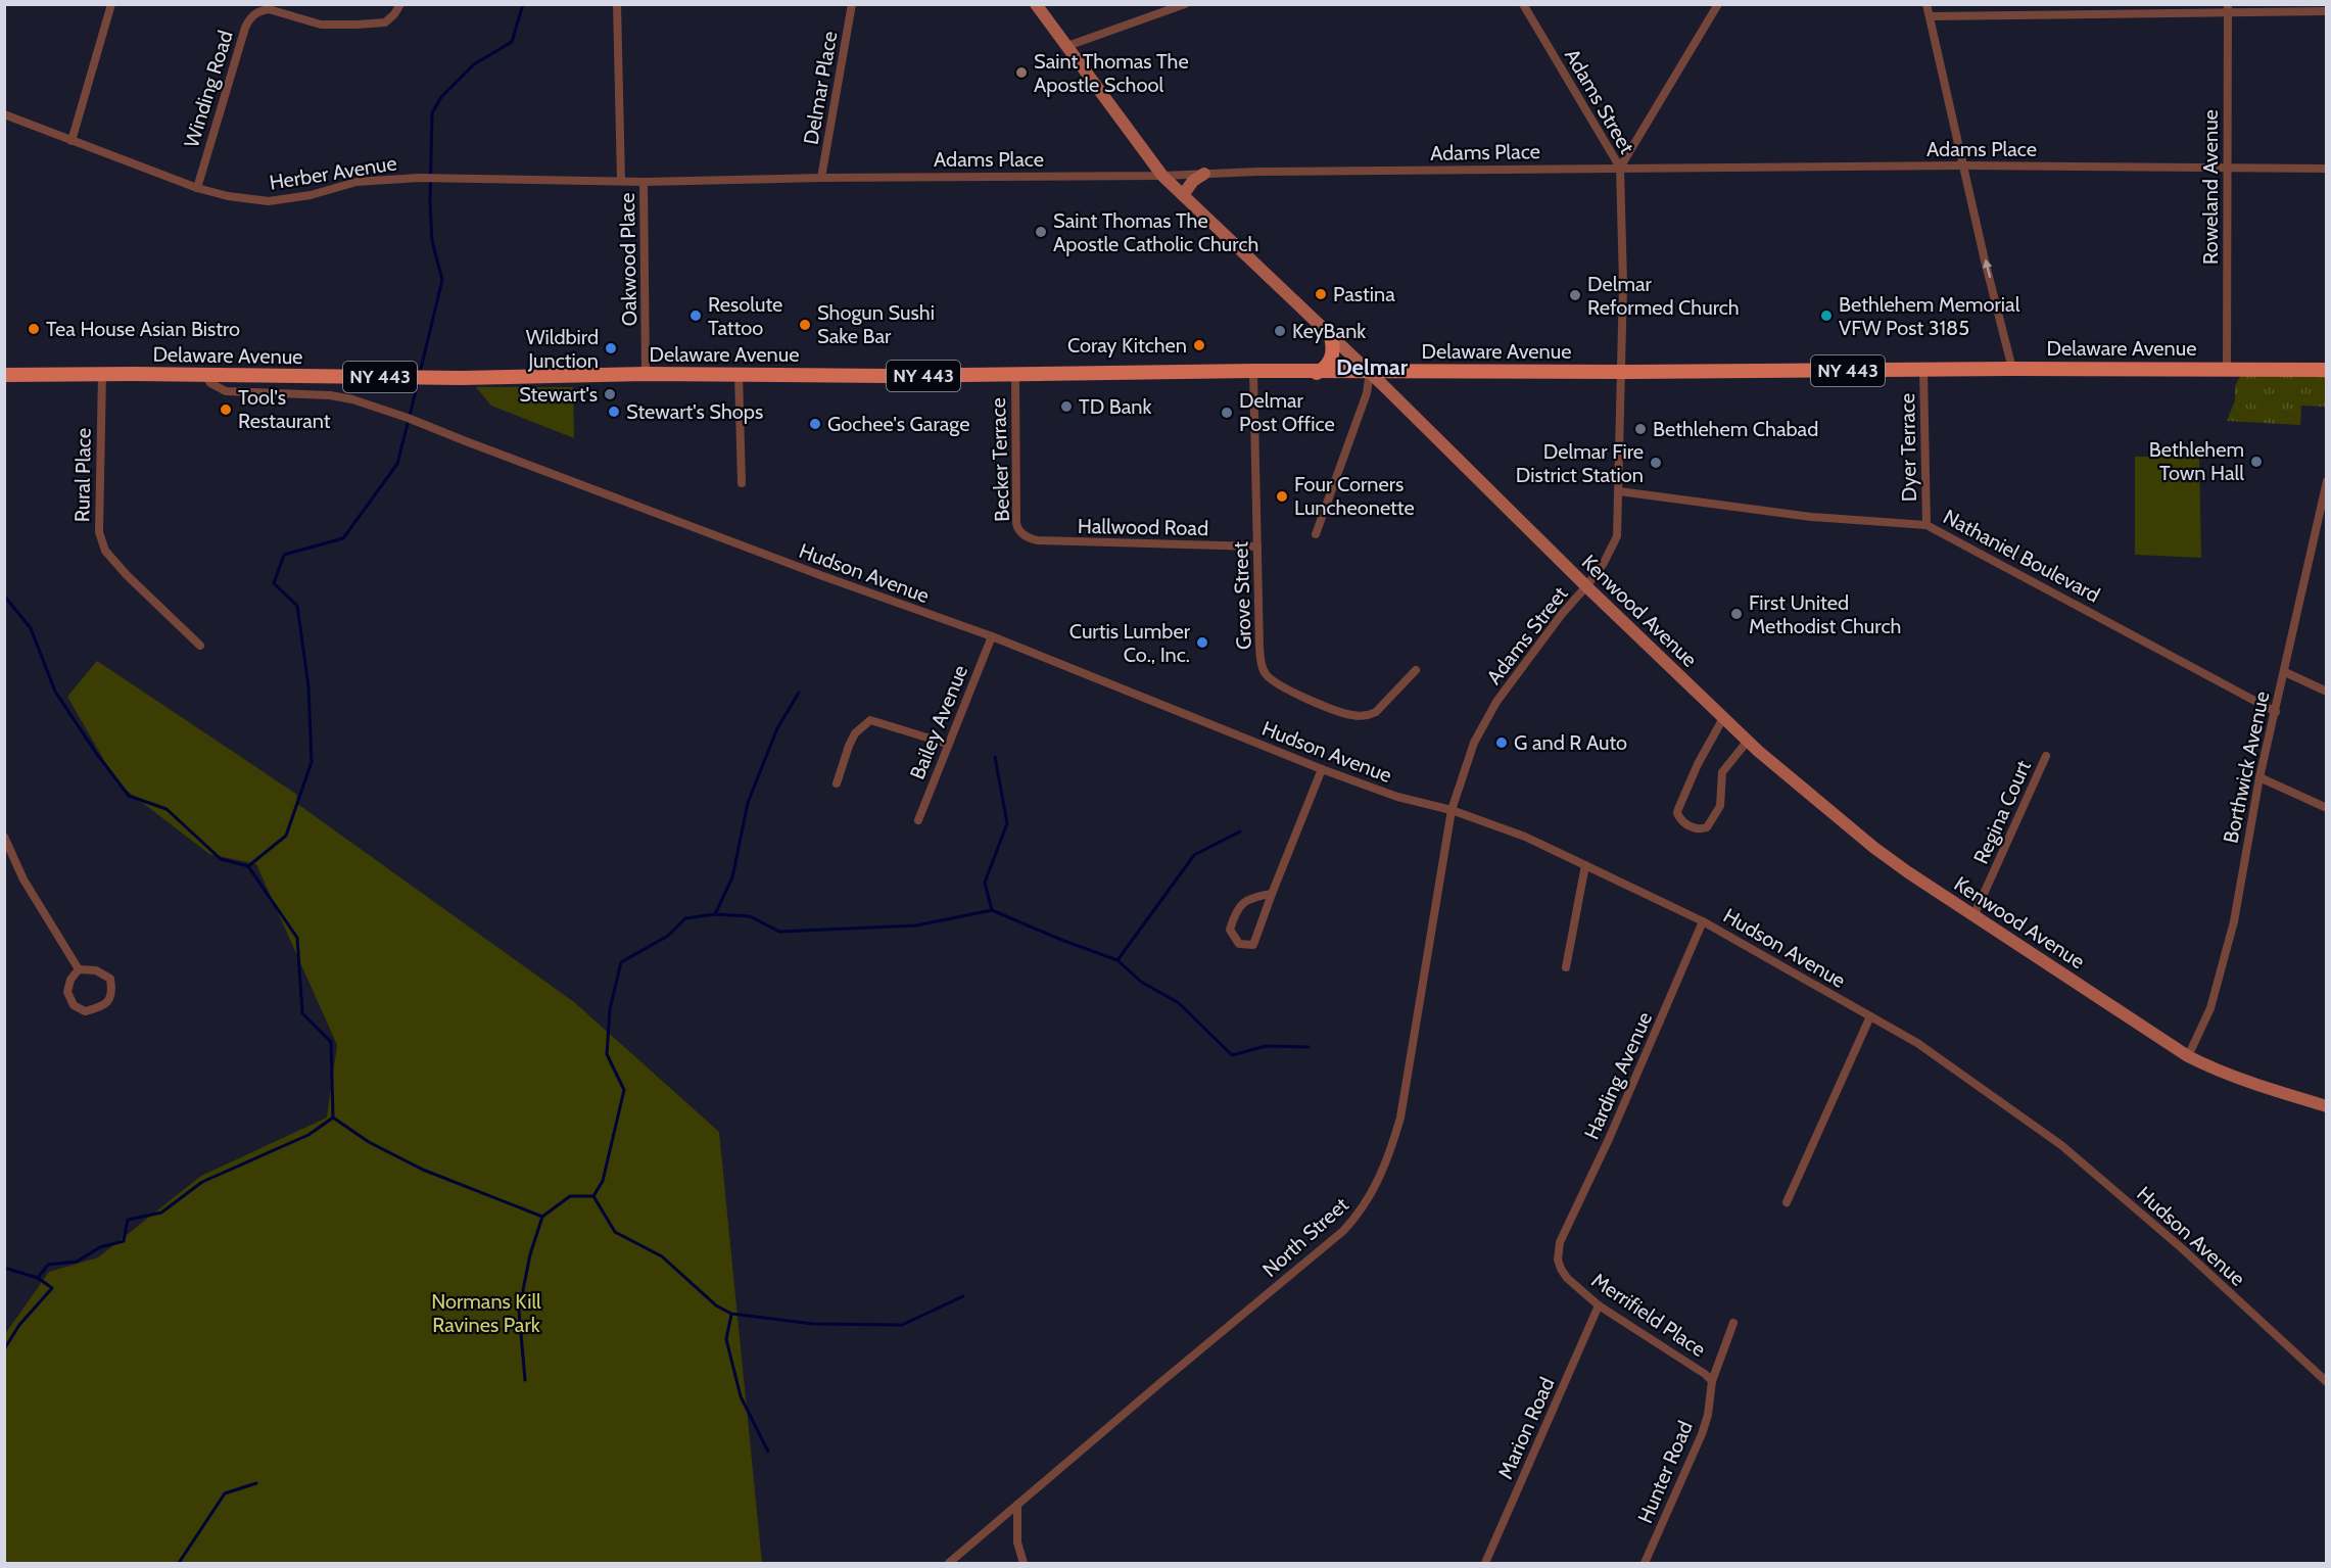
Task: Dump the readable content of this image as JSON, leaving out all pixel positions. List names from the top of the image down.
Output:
{
  "streets": {
    "main road": ["Delaware Avenue", "NY 443", "Kenwood Avenue"],
    "street": [
      "Delmar Place",
      "Winding Road",
      "Adams Street",
      "Adams Place",
      "Herber Avenue",
      "Roweland Avenue",
      "Oakwood Place",
      "Dyer Terrace",
      "Becker Terrace",
      "Rural Place",
      "Hallwood Road",
      "Nathaniel Boulevard",
      "Hudson Avenue",
      "Grove Street",
      "Bailey Avenue",
      "Borthwick Avenue",
      "Regina Court",
      "Harding Avenue",
      "North Street",
      "Merrifield Place",
      "Marion Road",
      "Hunter Road"
    ]
  },
  "crossings": [
    ["Delmar Place", "Adams Place"],
    ["Winding Road", "Herber Avenue"],
    ["Adams Street", "Adams Place"],
    ["Adams Street", "Delaware Avenue"],
    ["Adams Street", "Nathaniel Boulevard"],
    ["Adams Street", "Kenwood Avenue"],
    ["Adams Street", "North Street"],
    ["Adams Place", "Herber Avenue"],
    ["Adams Place", "Roweland Avenue"],
    ["Adams Place", "Oakwood Place"],
    ["Adams Place", "Kenwood Avenue"],
    ["Herber Avenue", "Oakwood Place"],
    ["Roweland Avenue", "Delaware Avenue"],
    ["Oakwood Place", "Delaware Avenue"],
    ["Delaware Avenue", "Dyer Terrace"],
    ["Delaware Avenue", "Becker Terrace"],
    ["Delaware Avenue", "Rural Place"],
    ["Delaware Avenue", "Hudson Avenue"],
    ["Delaware Avenue", "Grove Street"],
    ["Delaware Avenue", "Kenwood Avenue"],
    ["Dyer Terrace", "Nathaniel Boulevard"],
    ["Becker Terrace", "Hallwood Road"],
    ["Hallwood Road", "Grove Street"],
    ["Nathaniel Boulevard", "Borthwick Avenue"],
    ["Hudson Avenue", "Bailey Avenue"],
    ["Hudson Avenue", "Harding Avenue"],
    ["Hudson Avenue", "North Street"],
    ["Kenwood Avenue", "Borthwick Avenue"],
    ["Kenwood Avenue", "Regina Court"],
    ["Harding Avenue", "Merrifield Place"],
    ["Merrifield Place", "Marion Road"],
    ["Merrifield Place", "Hunter Road"]
  ],
  "districts": ["Delmar"],
  "parks": ["Normans Kill Ravines Park"],
  "places": [
    "Saint Thomas The Apostle School",
    "Saint Thomas The Apostle Catholic Church",
    "Pastina",
    "Delmar Reformed Church",
    "Resolute Tattoo",
    "Bethlehem Memorial VFW Post 3185",
    "Shogun Sushi Sake Bar",
    "Tea House Asian Bistro",
    "KeyBank",
    "Coray Kitchen",
    "Wildbird Junction",
    "Stewart's",
    "TD Bank",
    "Tool's Restaurant",
    "Stewart's Shops",
    "Delmar Post Office",
    "Gochee's Garage",
    "Bethlehem Chabad",
    "Bethlehem Town Hall",
    "Delmar Fire District Station",
    "Four Corners Luncheonette",
    "First United Methodist Church",
    "Curtis Lumber Co., Inc.",
    "G and R Auto"
  ]
}
